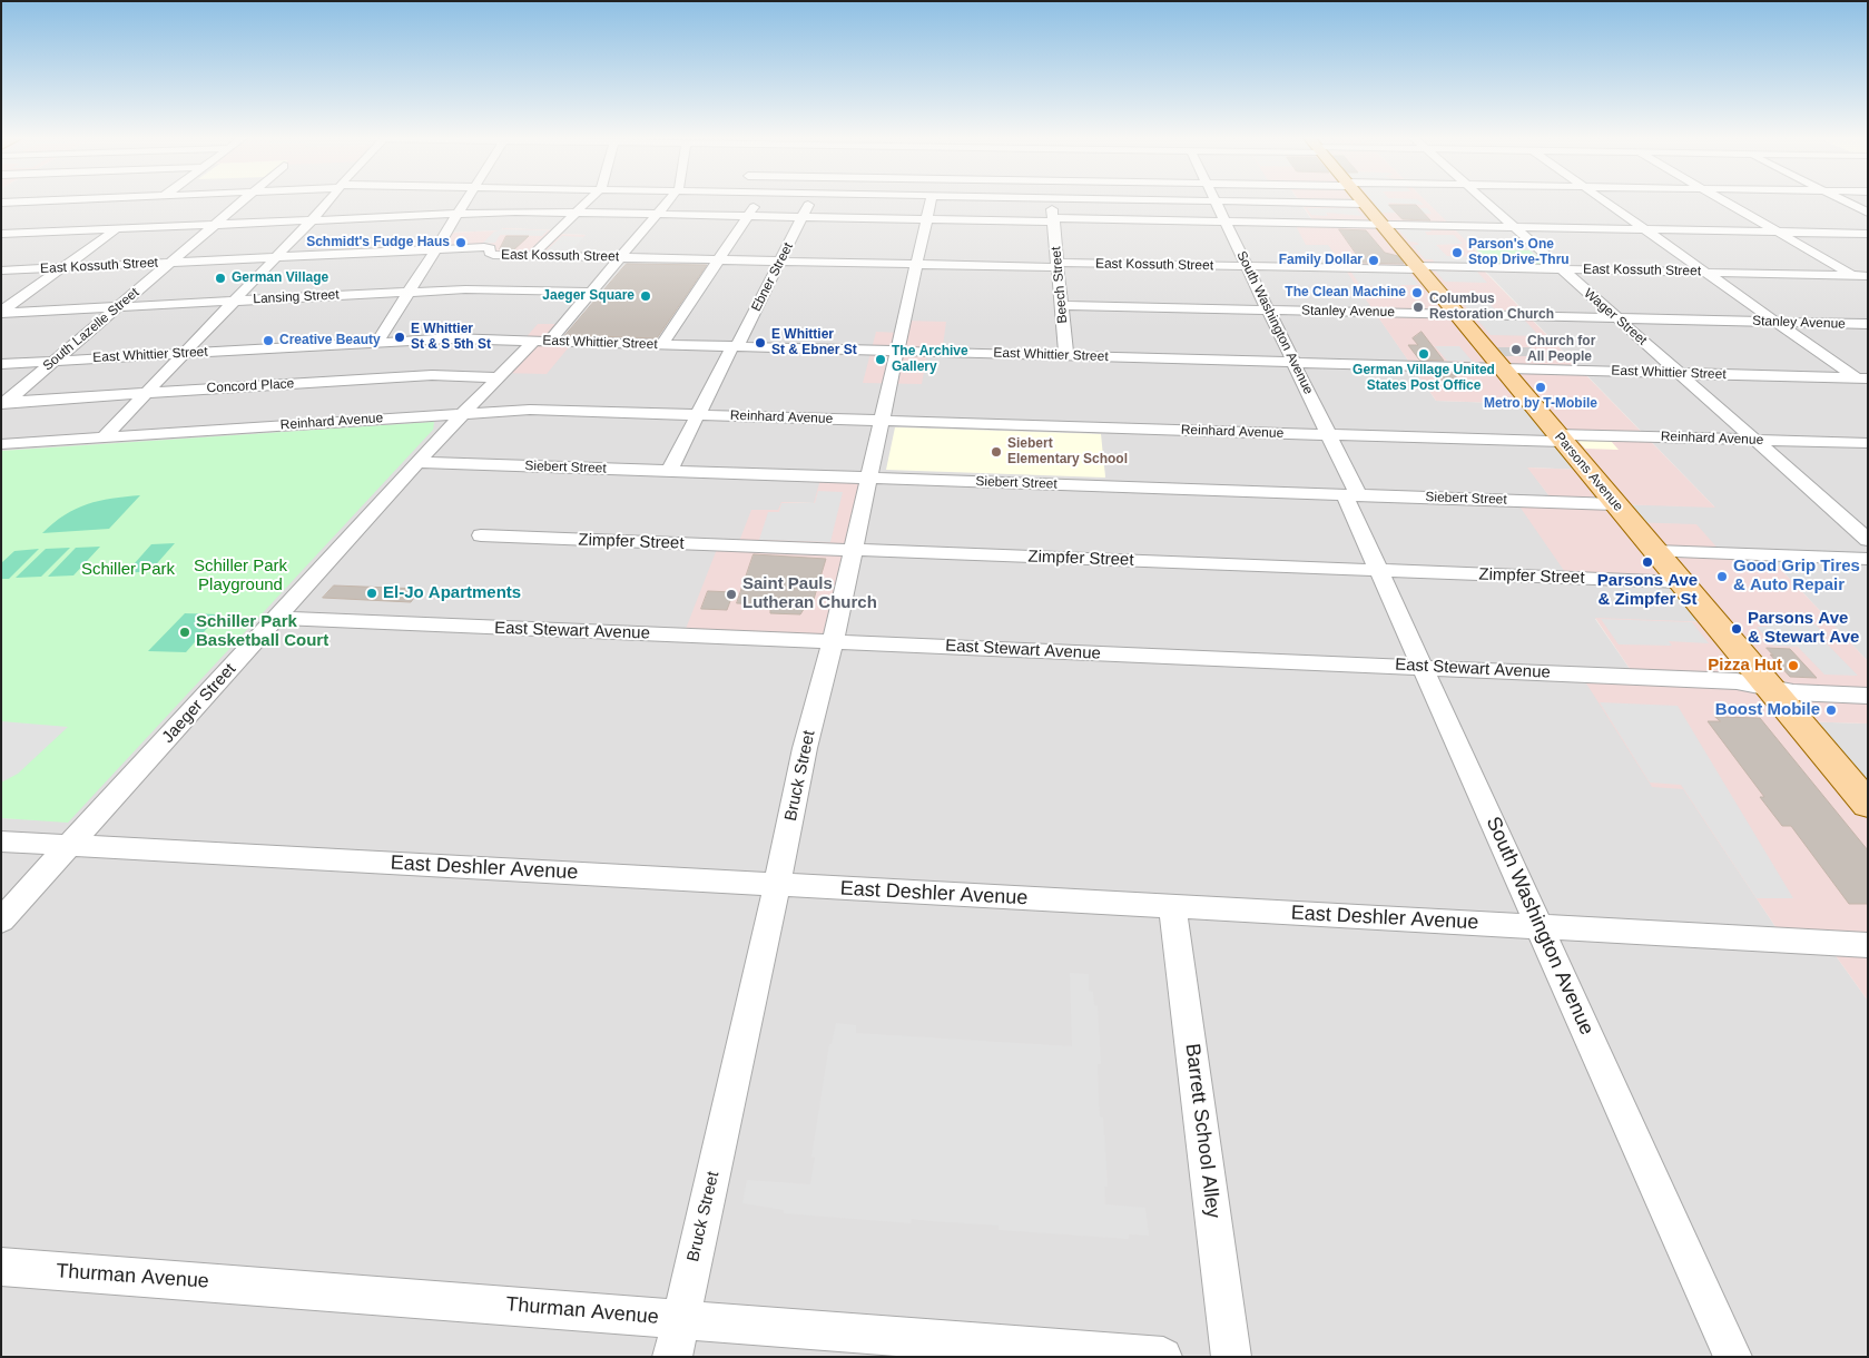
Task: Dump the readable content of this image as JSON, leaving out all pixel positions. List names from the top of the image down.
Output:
{
  "streets": {
    "main road": ["Parsons Avenue"],
    "street": [
      "East Kossuth Street",
      "Ebner Street",
      "Beech Street",
      "Lansing Street",
      "Stanley Avenue",
      "Wager Street",
      "South Washington Avenue",
      "South Lazelle Street",
      "East Whittier Street",
      "Concord Place",
      "Reinhard Avenue",
      "Siebert Street",
      "Zimpfer Street",
      "East Stewart Avenue",
      "Jaeger Street",
      "Bruck Street",
      "East Deshler Avenue",
      "Barrett School Alley",
      "Thurman Avenue"
    ]
  },
  "crossings": [
    ["East Kossuth Street", "Ebner Street"],
    ["East Kossuth Street", "Beech Street"],
    ["East Kossuth Street", "Wager Street"],
    ["East Kossuth Street", "South Washington Avenue"],
    ["East Kossuth Street", "South Lazelle Street"],
    ["East Kossuth Street", "Parsons Avenue"],
    ["East Kossuth Street", "Jaeger Street"],
    ["East Kossuth Street", "Bruck Street"],
    ["Ebner Street", "East Whittier Street"],
    ["Ebner Street", "Reinhard Avenue"],
    ["Ebner Street", "Siebert Street"],
    ["Beech Street", "Stanley Avenue"],
    ["Beech Street", "East Whittier Street"],
    ["Lansing Street", "South Lazelle Street"],
    ["Lansing Street", "Jaeger Street"],
    ["Stanley Avenue", "Wager Street"],
    ["Stanley Avenue", "South Washington Avenue"],
    ["Stanley Avenue", "Parsons Avenue"],
    ["Wager Street", "East Whittier Street"],
    ["Wager Street", "Reinhard Avenue"],
    ["South Washington Avenue", "East Whittier Street"],
    ["South Washington Avenue", "Reinhard Avenue"],
    ["South Washington Avenue", "Siebert Street"],
    ["South Washington Avenue", "Zimpfer Street"],
    ["South Washington Avenue", "East Stewart Avenue"],
    ["South Washington Avenue", "East Deshler Avenue"],
    ["South Lazelle Street", "East Whittier Street"],
    ["South Lazelle Street", "Concord Place"],
    ["East Whittier Street", "Parsons Avenue"],
    ["East Whittier Street", "Jaeger Street"],
    ["East Whittier Street", "Bruck Street"],
    ["Concord Place", "Jaeger Street"],
    ["Reinhard Avenue", "Parsons Avenue"],
    ["Reinhard Avenue", "Jaeger Street"],
    ["Reinhard Avenue", "Bruck Street"],
    ["Siebert Street", "Parsons Avenue"],
    ["Siebert Street", "Jaeger Street"],
    ["Siebert Street", "Bruck Street"],
    ["Parsons Avenue", "Zimpfer Street"],
    ["Parsons Avenue", "East Stewart Avenue"],
    ["Zimpfer Street", "Bruck Street"],
    ["East Stewart Avenue", "Jaeger Street"],
    ["East Stewart Avenue", "Bruck Street"],
    ["Jaeger Street", "East Deshler Avenue"],
    ["Bruck Street", "East Deshler Avenue"],
    ["Bruck Street", "Thurman Avenue"],
    ["East Deshler Avenue", "Barrett School Alley"]
  ],
  "parks": ["Schiller Park Playground", "Schiller Park"],
  "places": [
    "Schmidt's Fudge Haus",
    "Parson's One Stop Drive-Thru",
    "Family Dollar",
    "German Village",
    "The Clean Machine",
    "Jaeger Square",
    "Columbus Restoration Church",
    "E Whittier St & S 5th St",
    "Creative Beauty",
    "E Whittier St & Ebner St",
    "Church for All People",
    "German Village United States Post Office",
    "The Archive Gallery",
    "Metro by T-Mobile",
    "Siebert Elementary School",
    "Parsons Ave & Zimpfer St",
    "Good Grip Tires & Auto Repair",
    "El-Jo Apartments",
    "Saint Pauls Lutheran Church",
    "Parsons Ave & Stewart Ave",
    "Schiller Park Basketball Court",
    "Pizza Hut",
    "Boost Mobile"
  ]
}
